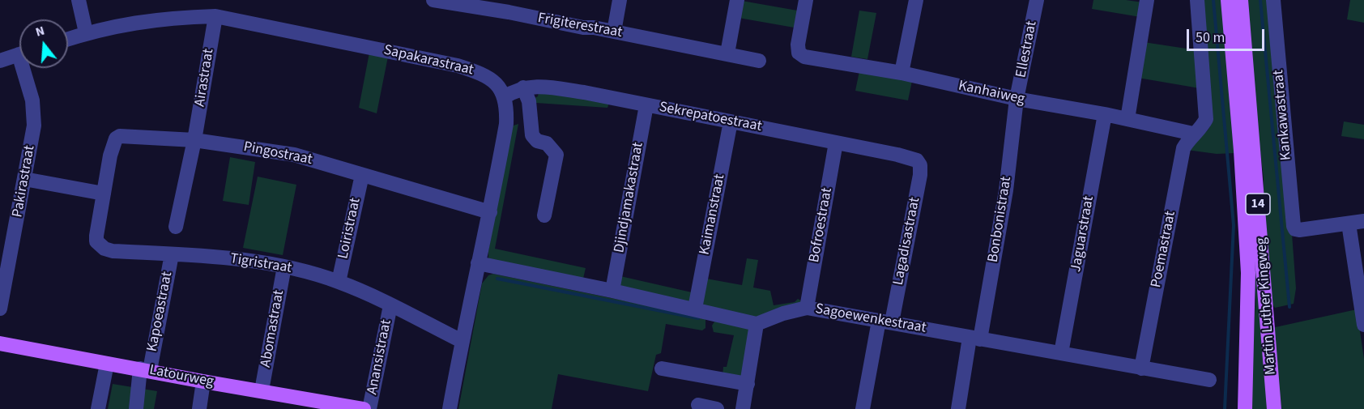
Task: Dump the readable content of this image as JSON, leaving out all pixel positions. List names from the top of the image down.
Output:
{
  "streets": {
    "main road": ["14", "Martin Luther Kingweg", "Latourweg"],
    "street": [
      "Frigiterestraat",
      "Ellestraat",
      "Sapakarastraat",
      "Airastraat",
      "Kanhaiweg",
      "Kankawastraat",
      "Sekrepatoestraat",
      "Pingostraat",
      "Pakirastraat",
      "Djindjamakastraat",
      "Kaimanstraat",
      "Bonbonistraat",
      "Bofroestraat",
      "Loiristraat",
      "Jaguarstraat",
      "Lagadisastraat",
      "Poemastraat",
      "Tigristraat",
      "Kapoeastraat",
      "Sagoewenkestraat",
      "Abomastraat",
      "Anansistraat"
    ]
  },
  "crossings": [
    ["Ellestraat", "Kanhaiweg"],
    ["Ellestraat", "Bonbonistraat"],
    ["Sapakarastraat", "Airastraat"],
    ["Sapakarastraat", "Sekrepatoestraat"],
    ["Airastraat", "Pingostraat"],
    ["Kanhaiweg", "Bonbonistraat"],
    ["Kanhaiweg", "Jaguarstraat"],
    ["Kanhaiweg", "Poemastraat"],
    ["Sekrepatoestraat", "Djindjamakastraat"],
    ["Sekrepatoestraat", "Kaimanstraat"],
    ["Sekrepatoestraat", "Bofroestraat"],
    ["Sekrepatoestraat", "Lagadisastraat"],
    ["Pingostraat", "Loiristraat"],
    ["Pingostraat", "Tigristraat"],
    ["Bonbonistraat", "Sagoewenkestraat"],
    ["Bofroestraat", "Sagoewenkestraat"],
    ["Loiristraat", "Tigristraat"],
    ["Jaguarstraat", "Sagoewenkestraat"],
    ["Lagadisastraat", "Sagoewenkestraat"],
    ["Poemastraat", "Sagoewenkestraat"],
    ["Tigristraat", "Kapoeastraat"],
    ["Tigristraat", "Abomastraat"],
    ["Tigristraat", "Anansistraat"],
    ["Kapoeastraat", "Latourweg"],
    ["Abomastraat", "Latourweg"]
  ],
  "scale_bar": "50 m",
  "north": "top"
}
